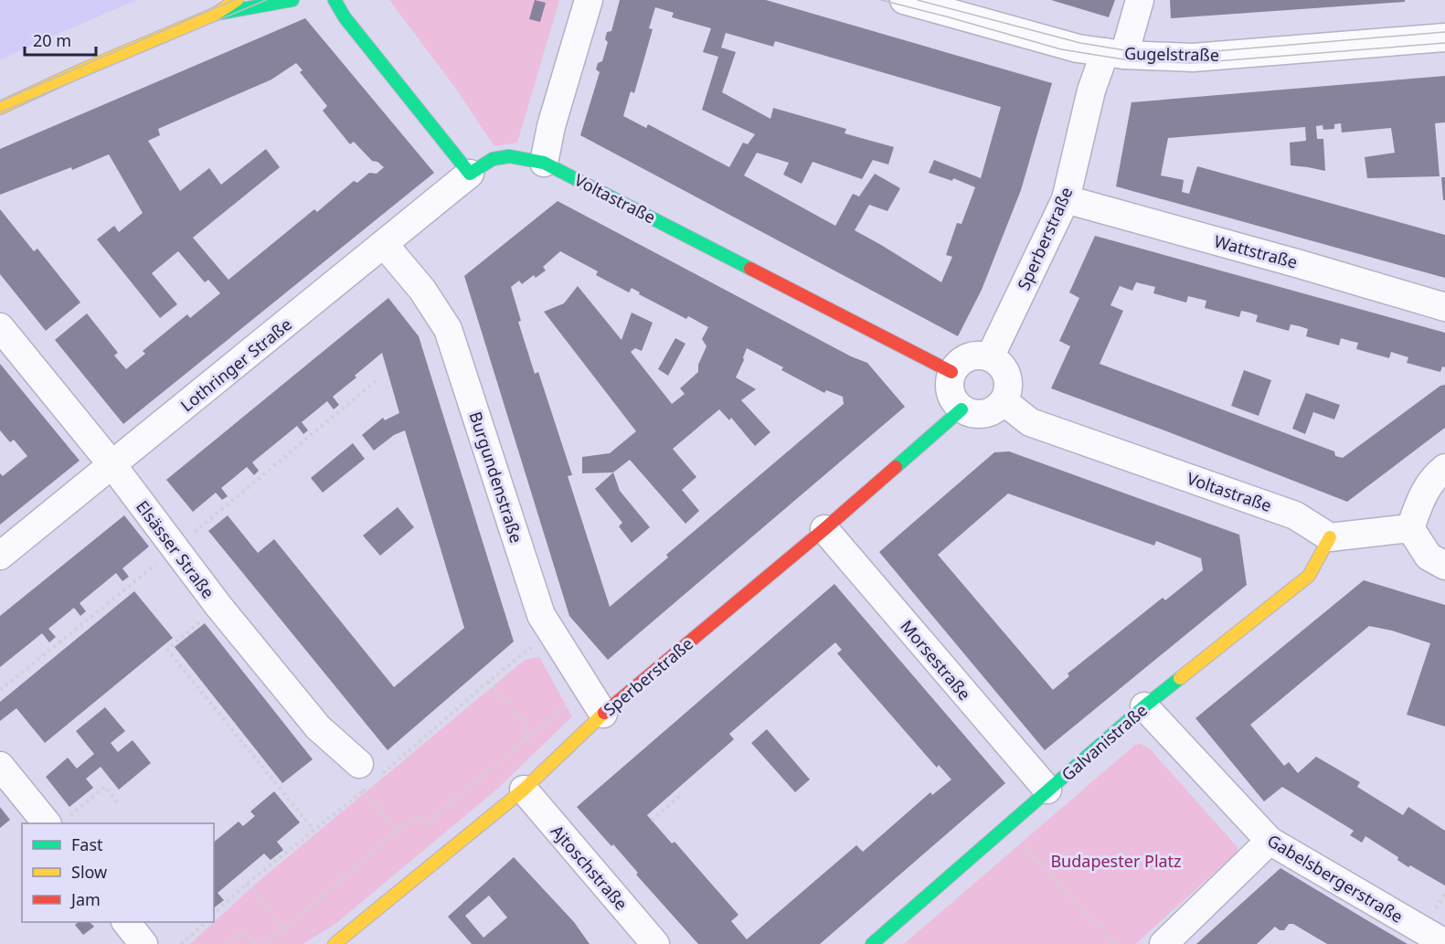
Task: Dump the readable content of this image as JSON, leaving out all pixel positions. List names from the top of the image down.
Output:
{
  "streets": {
    "street": [
      "Gugelstraße",
      "Voltastraße",
      "Sperberstraße",
      "Wattstraße",
      "Lothringer Straße",
      "Burgundenstraße",
      "Elsässer Straße",
      "Morsestraße",
      "Galvanistraße",
      "Ajtoschstraße",
      "Gabelsbergerstraße"
    ]
  },
  "crossings": [
    ["Gugelstraße", "Sperberstraße"],
    ["Voltastraße", "Sperberstraße"],
    ["Voltastraße", "Lothringer Straße"],
    ["Voltastraße", "Galvanistraße"],
    ["Sperberstraße", "Wattstraße"],
    ["Sperberstraße", "Burgundenstraße"],
    ["Sperberstraße", "Morsestraße"],
    ["Sperberstraße", "Ajtoschstraße"],
    ["Lothringer Straße", "Burgundenstraße"],
    ["Lothringer Straße", "Elsässer Straße"],
    ["Morsestraße", "Galvanistraße"],
    ["Galvanistraße", "Gabelsbergerstraße"]
  ],
  "parks": ["Budapester Platz"],
  "legend": ["Fast", "Slow", "Jam"],
  "scale_bar": "20 m"
}
